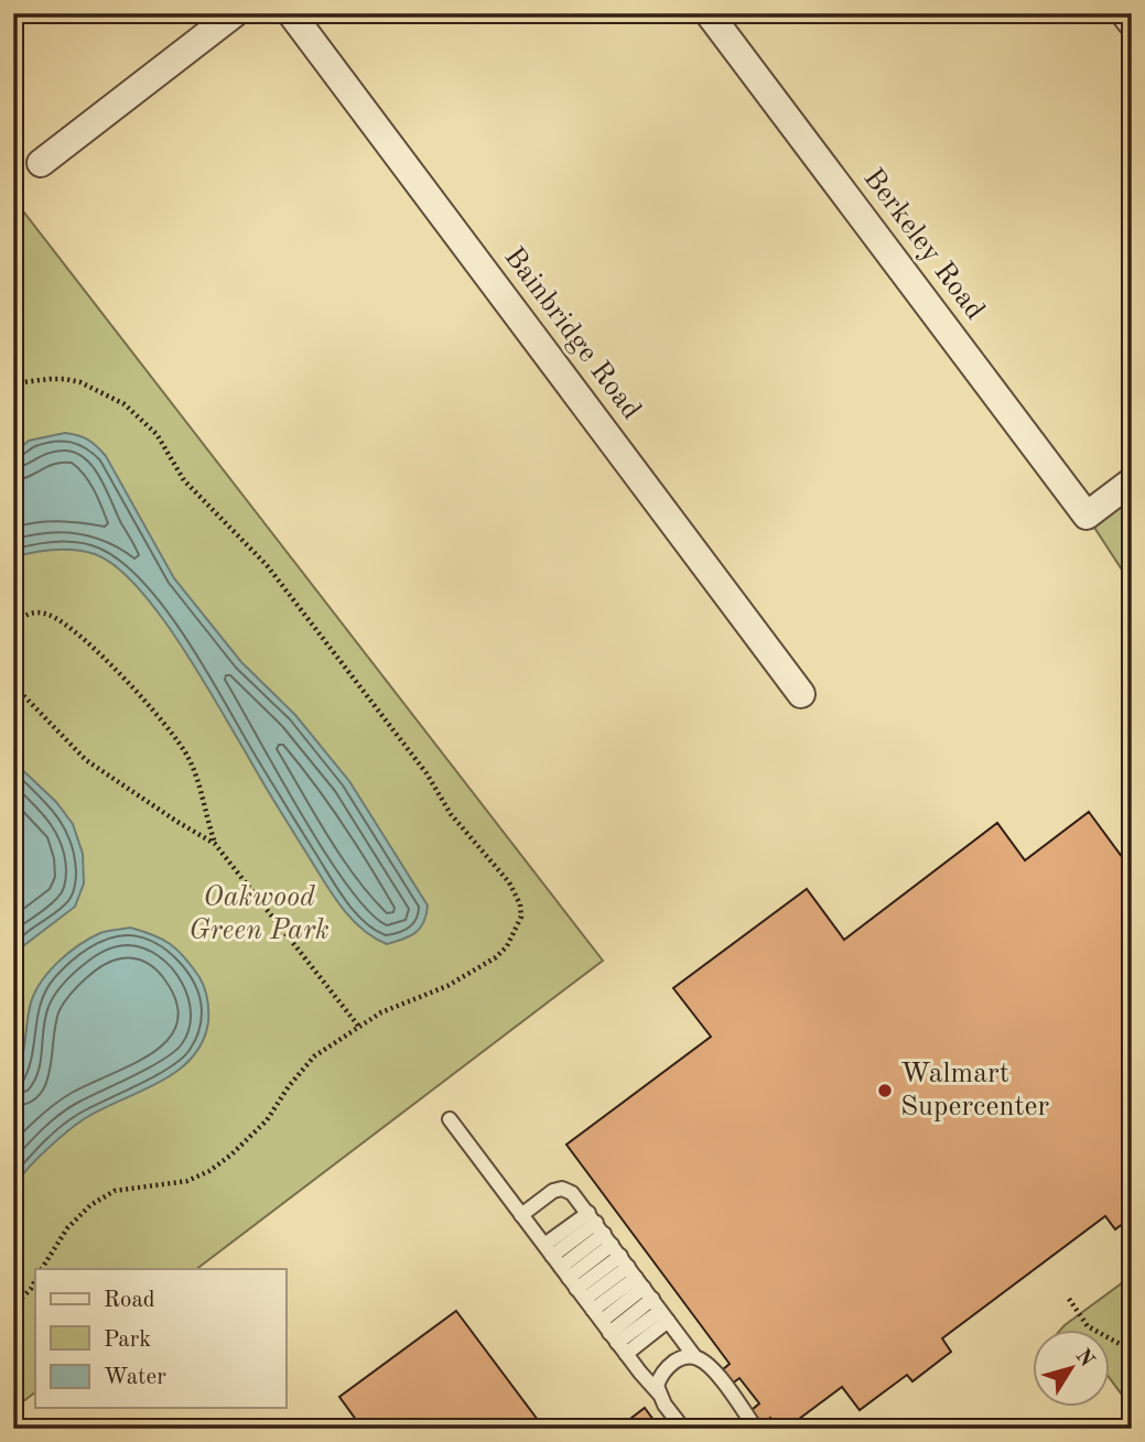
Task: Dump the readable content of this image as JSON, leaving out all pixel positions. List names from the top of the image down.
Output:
{
  "streets": {
    "street": ["Berkeley Road", "Bainbridge Road"]
  },
  "parks": ["Oakwood Green Park"],
  "places": ["Walmart Supercenter"],
  "legend": ["Road", "Park", "Water"],
  "north": "top right"
}
